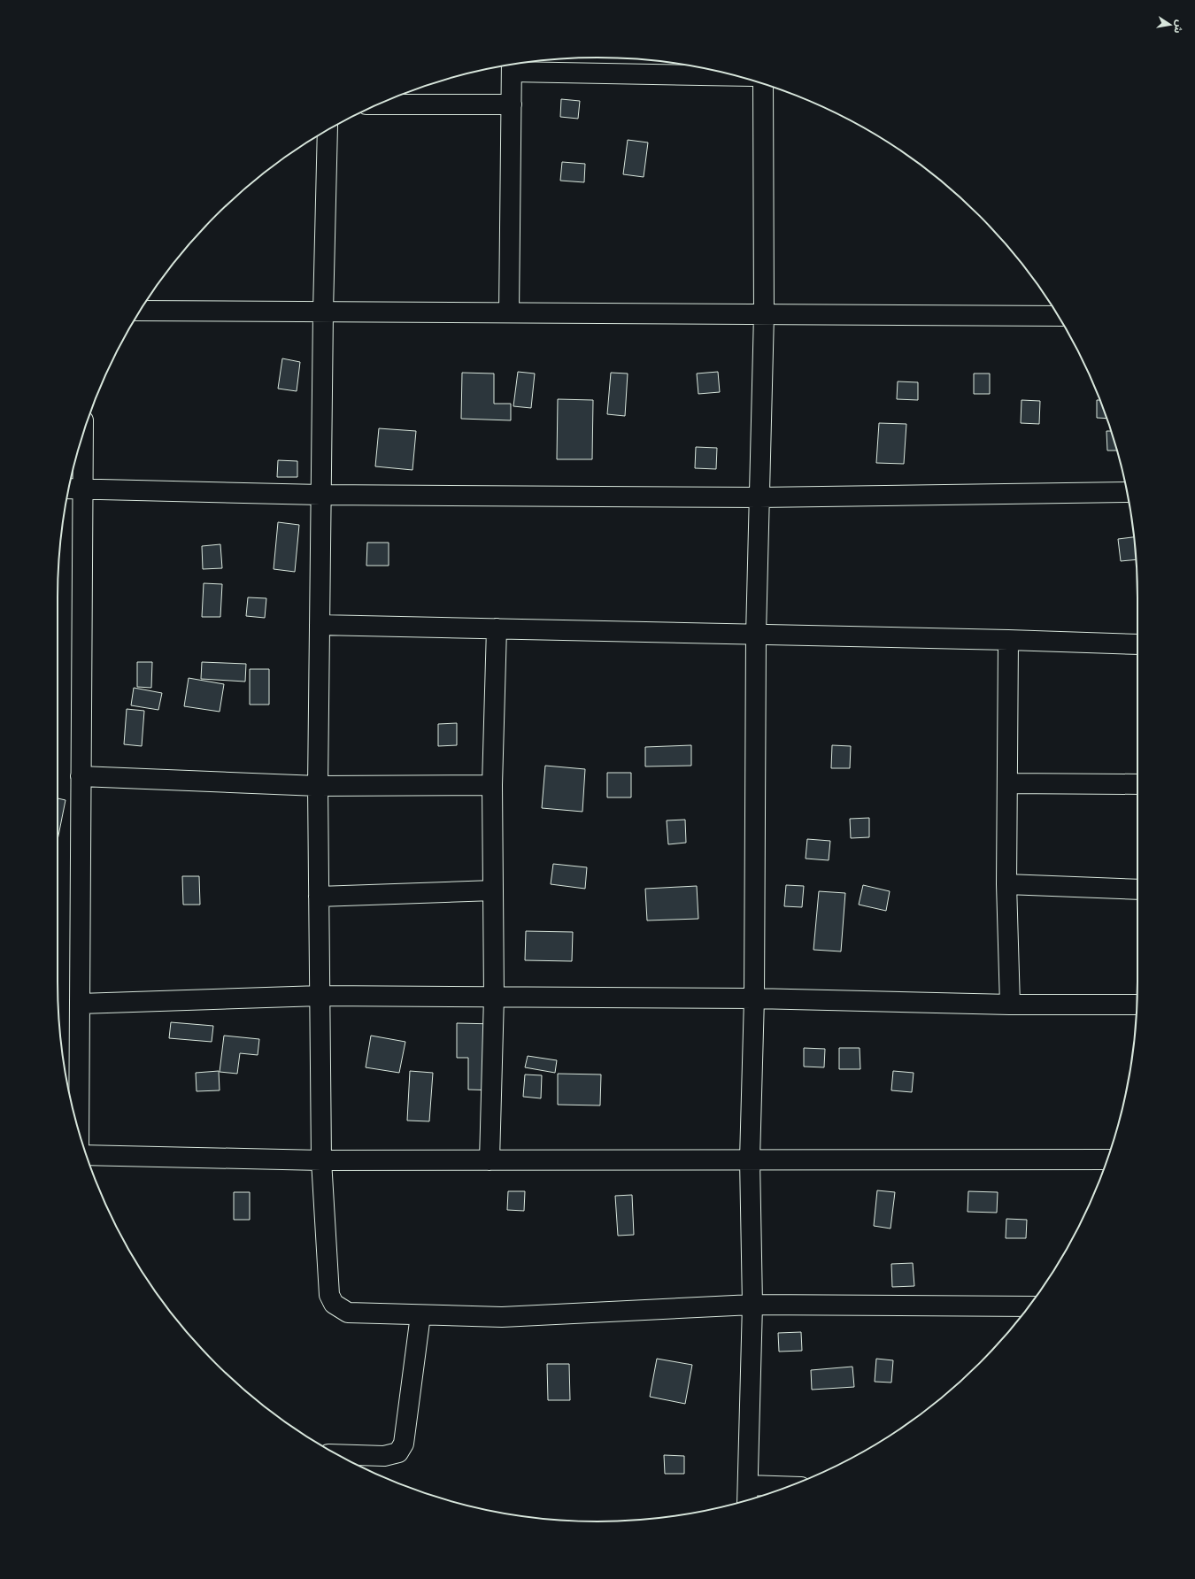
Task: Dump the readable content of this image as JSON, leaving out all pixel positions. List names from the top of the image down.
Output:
{
  "north": "right"
}
